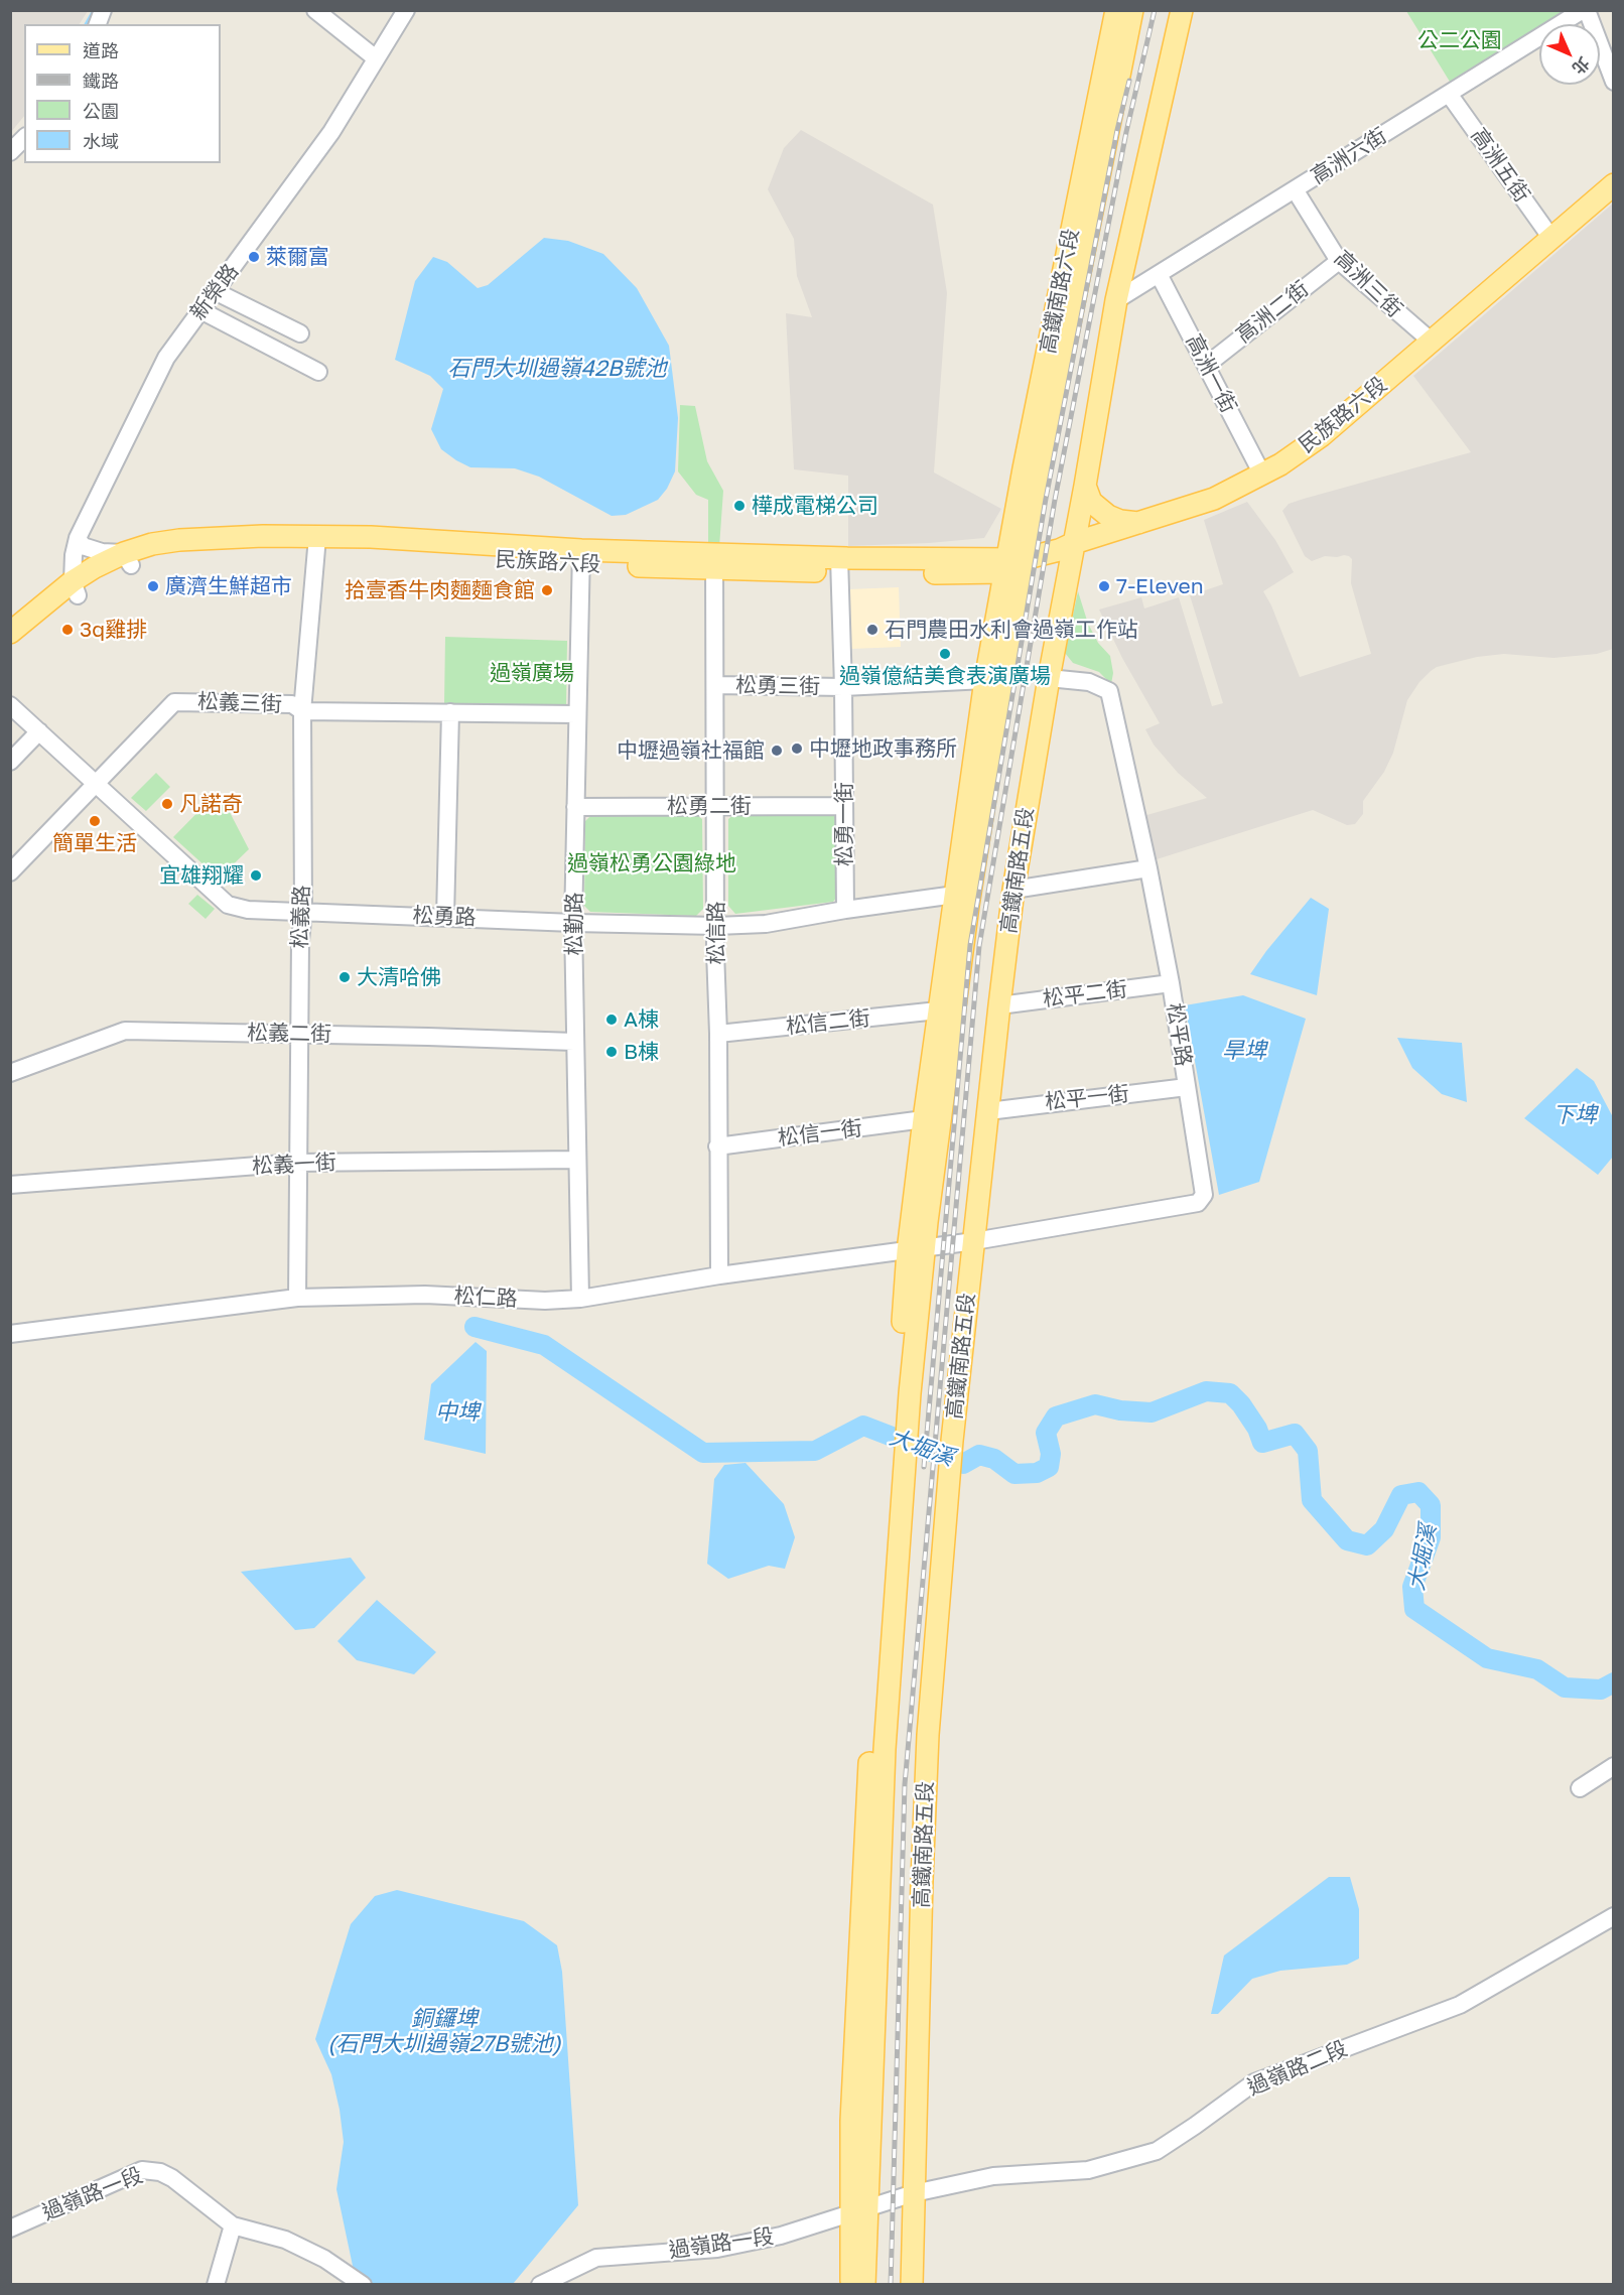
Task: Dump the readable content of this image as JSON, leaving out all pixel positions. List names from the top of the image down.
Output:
{
  "streets": {
    "main road": ["高鐵南路六段", "民族路六段", "高鐵南路五段"],
    "street": [
      "高洲六街",
      "高洲五街",
      "高洲三街",
      "新榮路",
      "高洲二街",
      "高洲一街",
      "松勇三街",
      "松義三街",
      "松勇二街",
      "松勇一街",
      "松義路",
      "松勇路",
      "松勤路",
      "松信路",
      "松平二街",
      "松信二街",
      "松義二街",
      "松平路",
      "松平一街",
      "松信一街",
      "松義一街",
      "松仁路",
      "過嶺路二段",
      "過嶺路一段"
    ]
  },
  "crossings": [
    ["高洲六街", "高洲五街"],
    ["高洲六街", "高洲三街"],
    ["高洲六街", "高洲一街"],
    ["高洲五街", "民族路六段"],
    ["高洲三街", "高洲二街"],
    ["高洲三街", "民族路六段"],
    ["高鐵南路六段", "民族路六段"],
    ["高鐵南路六段", "高鐵南路五段"],
    ["新榮路", "民族路六段"],
    ["高洲二街", "高洲一街"],
    ["高洲一街", "民族路六段"],
    ["民族路六段", "松勇一街"],
    ["民族路六段", "高鐵南路五段"],
    ["民族路六段", "松義路"],
    ["民族路六段", "松勤路"],
    ["民族路六段", "松信路"],
    ["松勇三街", "松勇一街"],
    ["松勇三街", "高鐵南路五段"],
    ["松勇三街", "松信路"],
    ["松義三街", "松義路"],
    ["松義三街", "松勇路"],
    ["松義三街", "松勤路"],
    ["松勇二街", "松勇一街"],
    ["松勇二街", "松勤路"],
    ["松勇二街", "松信路"],
    ["松勇一街", "松勇路"],
    ["高鐵南路五段", "松勇路"],
    ["高鐵南路五段", "松平二街"],
    ["高鐵南路五段", "松信二街"],
    ["高鐵南路五段", "松平路"],
    ["高鐵南路五段", "松平一街"],
    ["高鐵南路五段", "松信一街"],
    ["高鐵南路五段", "松仁路"],
    ["高鐵南路五段", "過嶺路二段"],
    ["高鐵南路五段", "過嶺路一段"],
    ["松義路", "松勇路"],
    ["松義路", "松義二街"],
    ["松義路", "松義一街"],
    ["松義路", "松仁路"],
    ["松勇路", "松勤路"],
    ["松勇路", "松信路"],
    ["松勤路", "松義二街"],
    ["松勤路", "松義一街"],
    ["松勤路", "松仁路"],
    ["松信路", "松信二街"],
    ["松信路", "松信一街"],
    ["松信路", "松仁路"],
    ["松平二街", "松平路"],
    ["松平路", "松平一街"],
    ["松平路", "松仁路"],
    ["過嶺路二段", "過嶺路一段"]
  ],
  "water": [
    "石門大圳過嶺42B號池",
    "旱埤",
    "下埤",
    "中埤",
    "大堀溪",
    "銅鑼埤 (石門大圳過嶺27B號池)"
  ],
  "parks": ["公二公園", "過嶺廣場", "過嶺松勇公園綠地"],
  "places": [
    "萊爾富",
    "樺成電梯公司",
    "廣濟生鮮超市",
    "7-Eleven",
    "拾壹香牛肉麵麵食館",
    "3q雞排",
    "石門農田水利會過嶺工作站",
    "過嶺億結美食表演廣場",
    "中壢地政事務所",
    "中壢過嶺社福館",
    "凡諾奇",
    "簡單生活",
    "宜雄翔耀",
    "大清哈佛",
    "A棟",
    "B棟"
  ],
  "legend": [
    "道路",
    "鐵路",
    "公園",
    "水域"
  ],
  "north": "bottom right"
}
